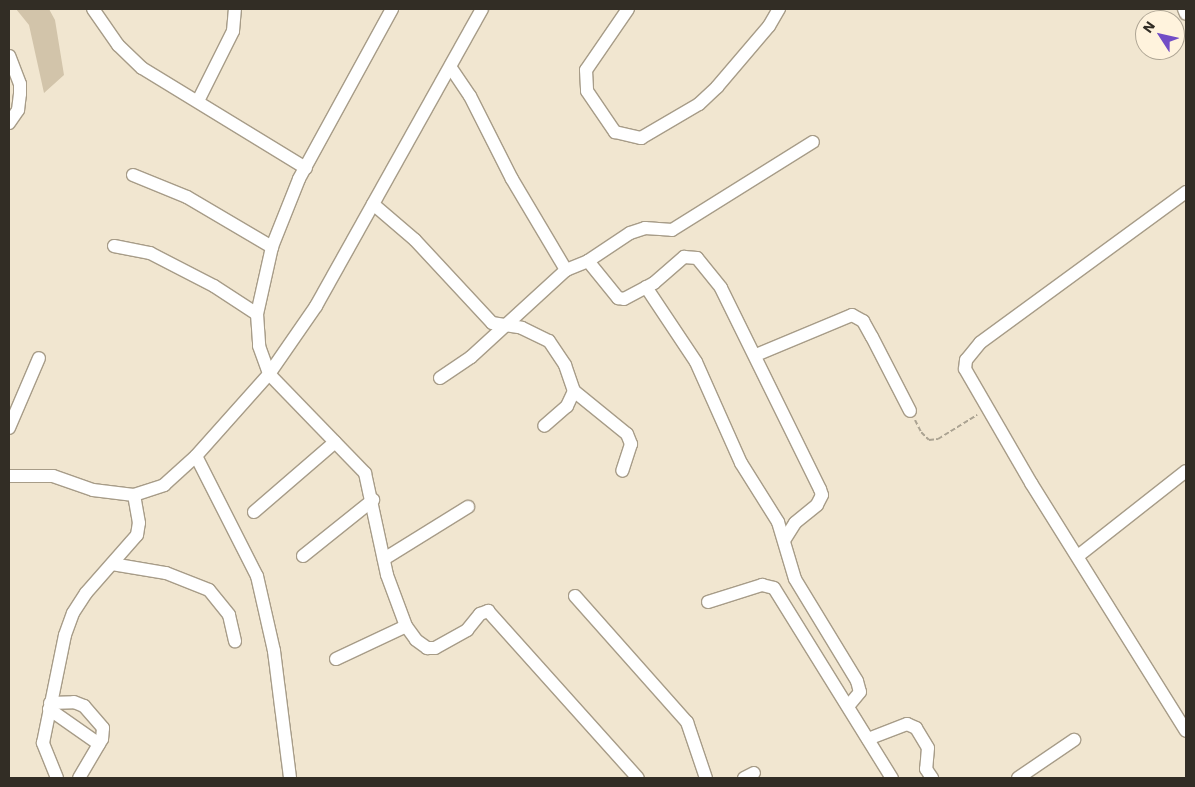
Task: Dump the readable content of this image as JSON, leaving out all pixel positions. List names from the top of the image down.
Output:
{
  "north": "top left"
}
